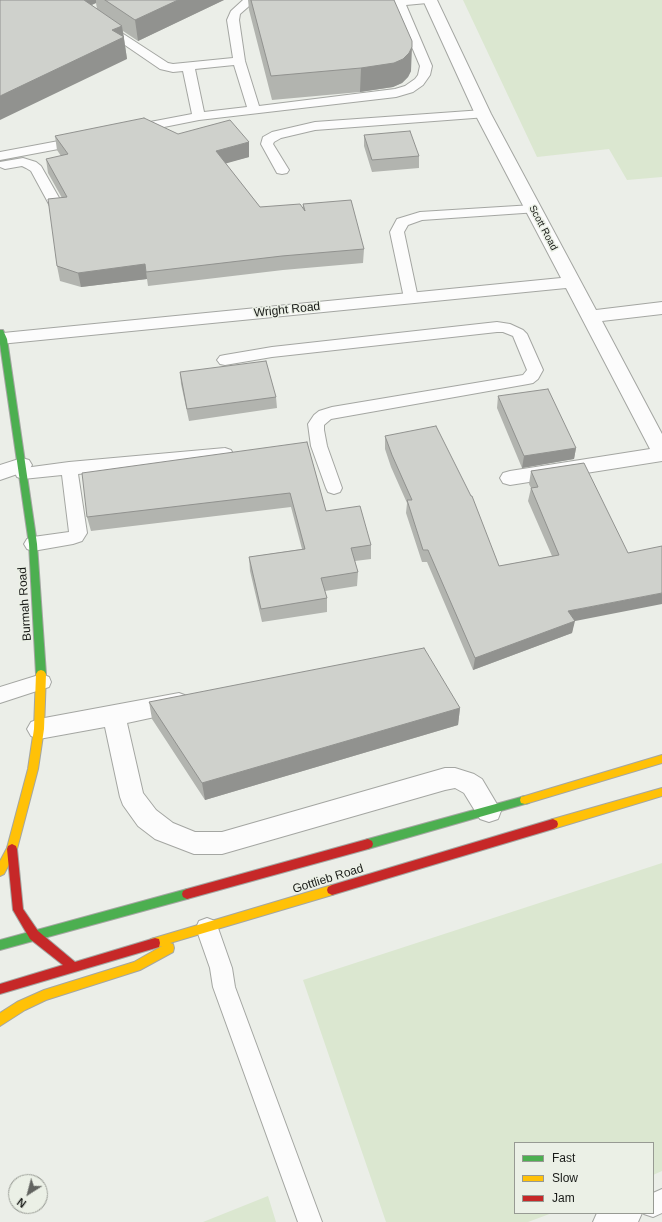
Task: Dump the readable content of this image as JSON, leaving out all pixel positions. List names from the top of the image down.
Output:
{
  "streets": {
    "main road": ["Burmah Road", "Gottlieb Road"],
    "street": ["Scott Road", "Wright Road"]
  },
  "crossings": [
    ["Scott Road", "Wright Road"],
    ["Wright Road", "Burmah Road"]
  ],
  "legend": ["Fast", "Slow", "Jam"],
  "north": "bottom left"
}
